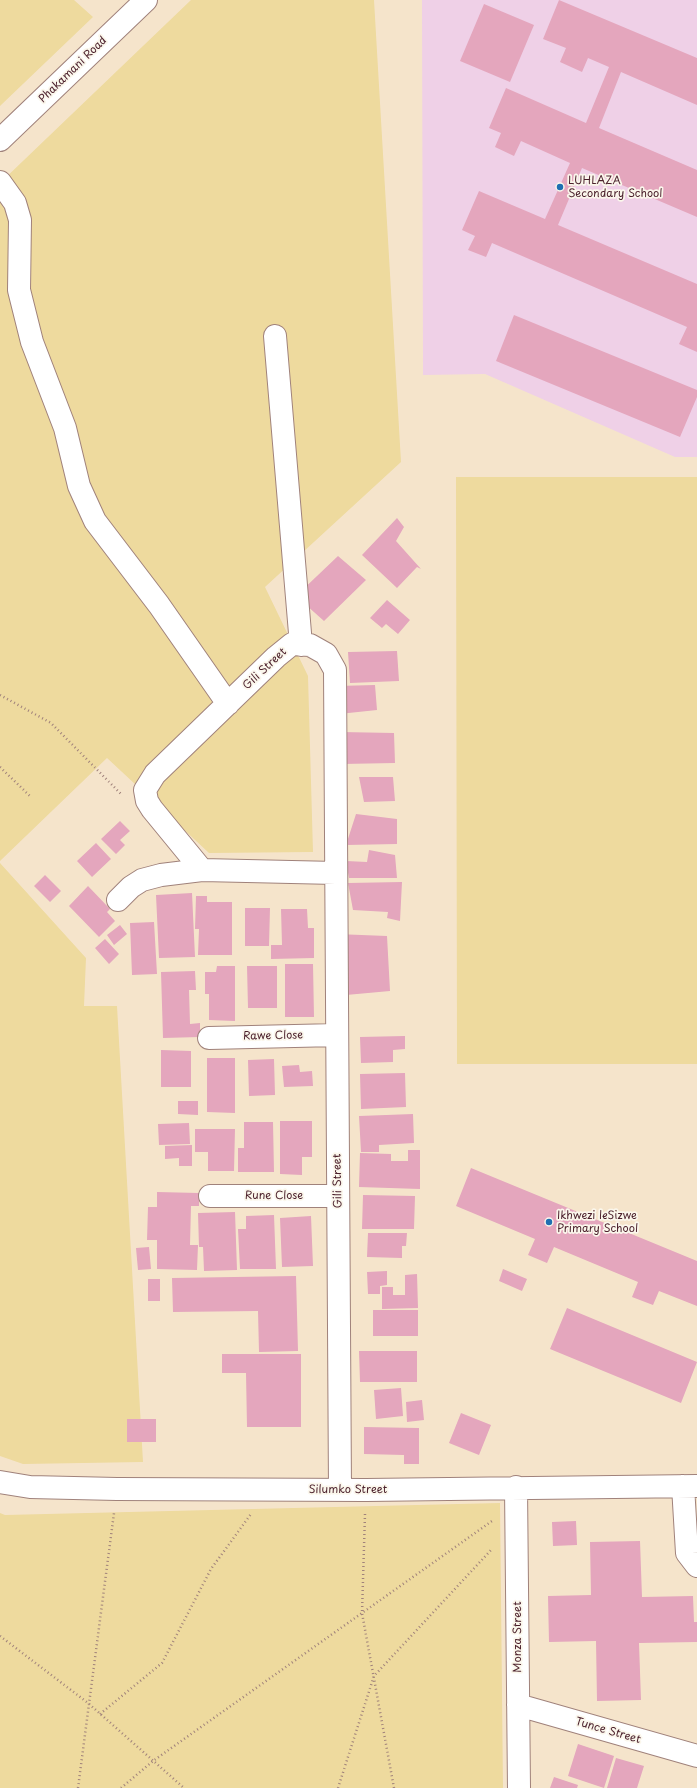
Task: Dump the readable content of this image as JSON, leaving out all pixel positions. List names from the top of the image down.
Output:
{
  "streets": {
    "street": [
      "Phakamani Road",
      "Gili Street",
      "Rawe Close",
      "Rune Close",
      "Silumko Street",
      "Monza Street",
      "Tunce Street"
    ]
  },
  "crossings": [
    ["Gili Street", "Rawe Close"],
    ["Gili Street", "Rune Close"],
    ["Gili Street", "Silumko Street"],
    ["Silumko Street", "Monza Street"],
    ["Monza Street", "Tunce Street"]
  ],
  "places": ["LUHLAZA Secondary School", "Ikhwezi leSizwe Primary School"]
}
